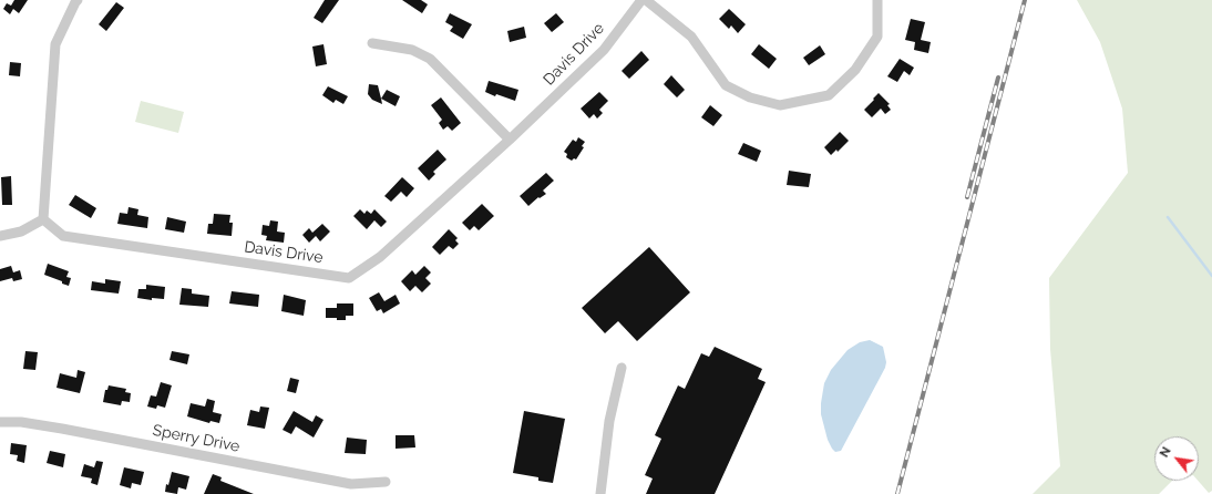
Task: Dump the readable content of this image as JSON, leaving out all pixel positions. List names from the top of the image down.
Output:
{
  "streets": {
    "street": ["Davis Drive", "Sperry Drive"]
  },
  "north": "top left"
}
